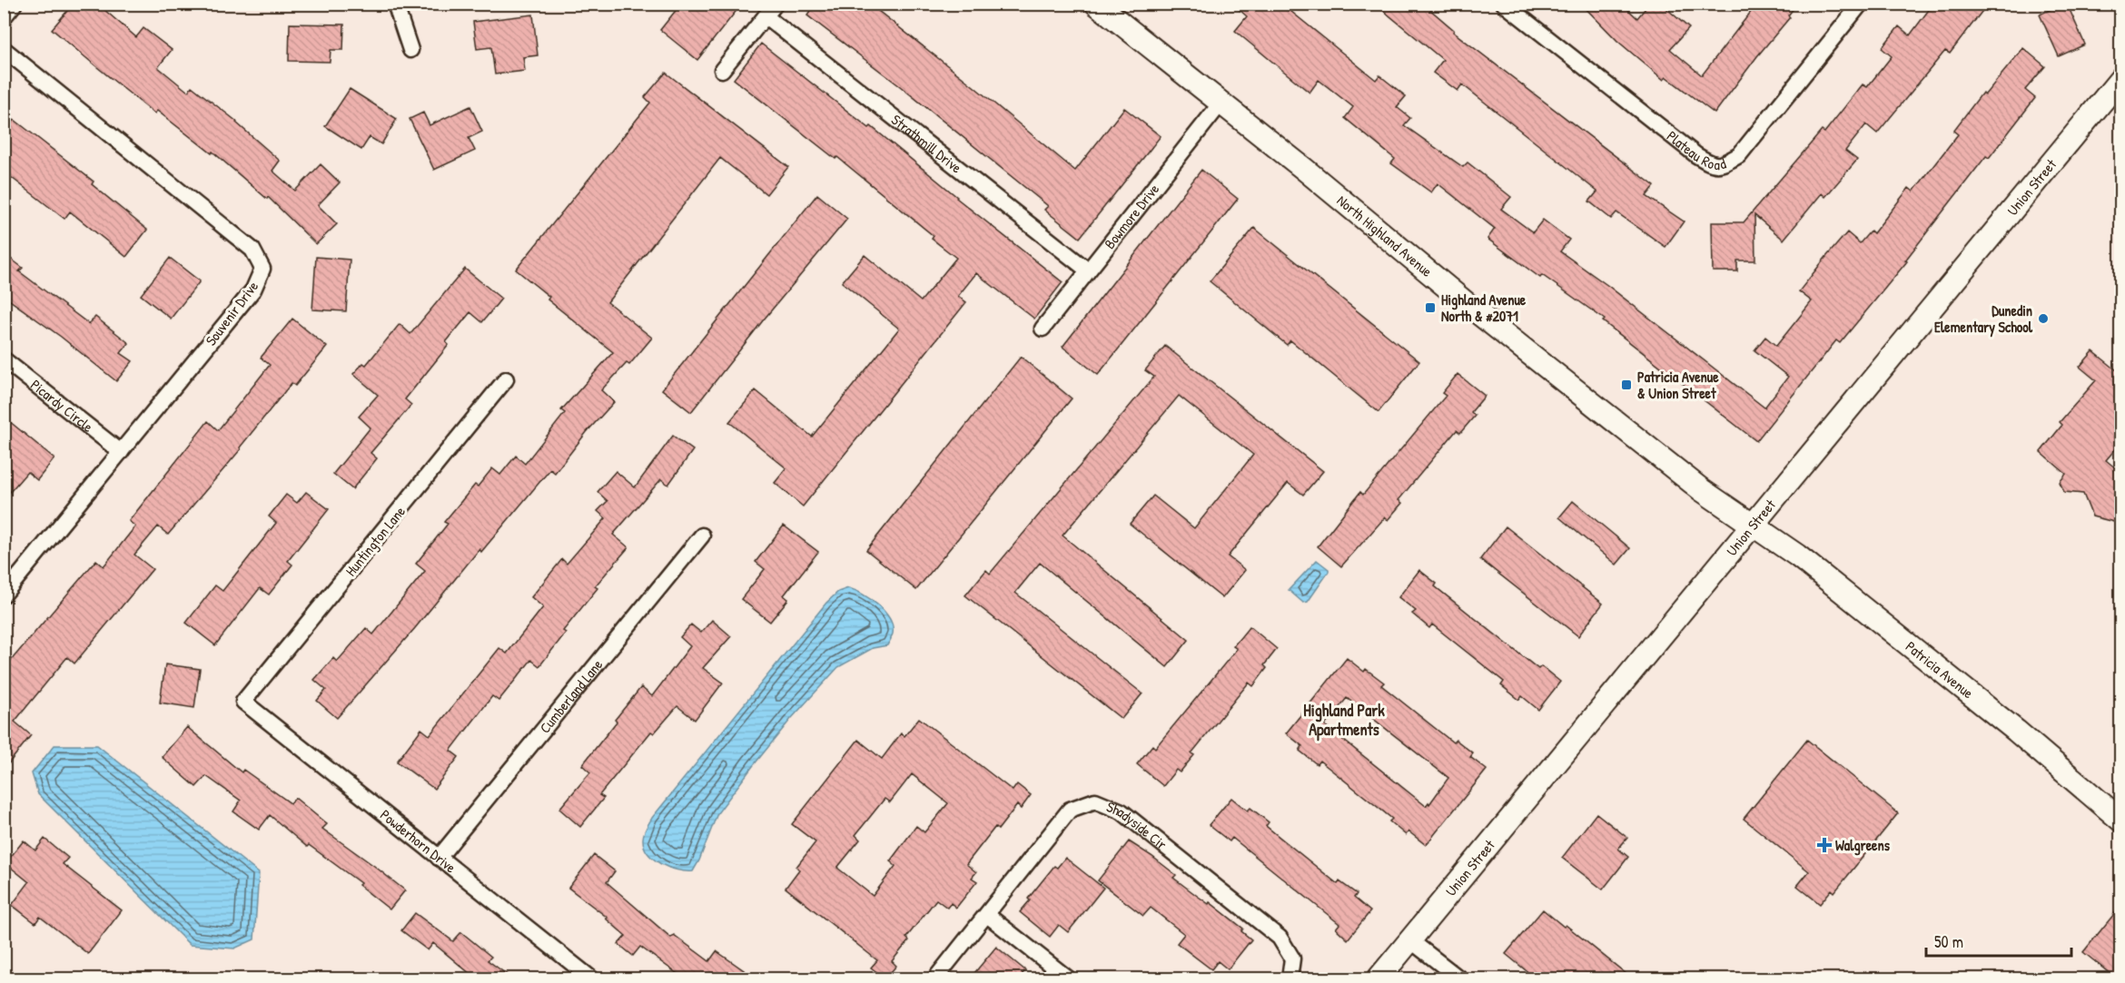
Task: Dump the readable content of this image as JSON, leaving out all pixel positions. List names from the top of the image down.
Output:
{
  "streets": {
    "street": [
      "Strathmill Drive",
      "Plateau Road",
      "Union Street",
      "Bowmore Drive",
      "North Highland Avenue",
      "Souvenir Drive",
      "Picardy Circle",
      "Huntington Lane",
      "Patricia Avenue",
      "Cumberland Lane",
      "Shadyside Cir",
      "Powderhorn Drive"
    ]
  },
  "crossings": [
    ["Strathmill Drive", "Bowmore Drive"],
    ["Union Street", "North Highland Avenue"],
    ["Union Street", "Patricia Avenue"],
    ["Bowmore Drive", "North Highland Avenue"],
    ["North Highland Avenue", "Patricia Avenue"],
    ["Souvenir Drive", "Picardy Circle"],
    ["Huntington Lane", "Powderhorn Drive"],
    ["Cumberland Lane", "Powderhorn Drive"]
  ],
  "districts": ["Highland Park Apartments"],
  "places": {
    "transit": ["Highland Avenue North & #2071", "Patricia Avenue & Union Street"],
    "other": ["Dunedin Elementary School"],
    "health": ["Walgreens"]
  },
  "scale_bar": "50 m"
}
